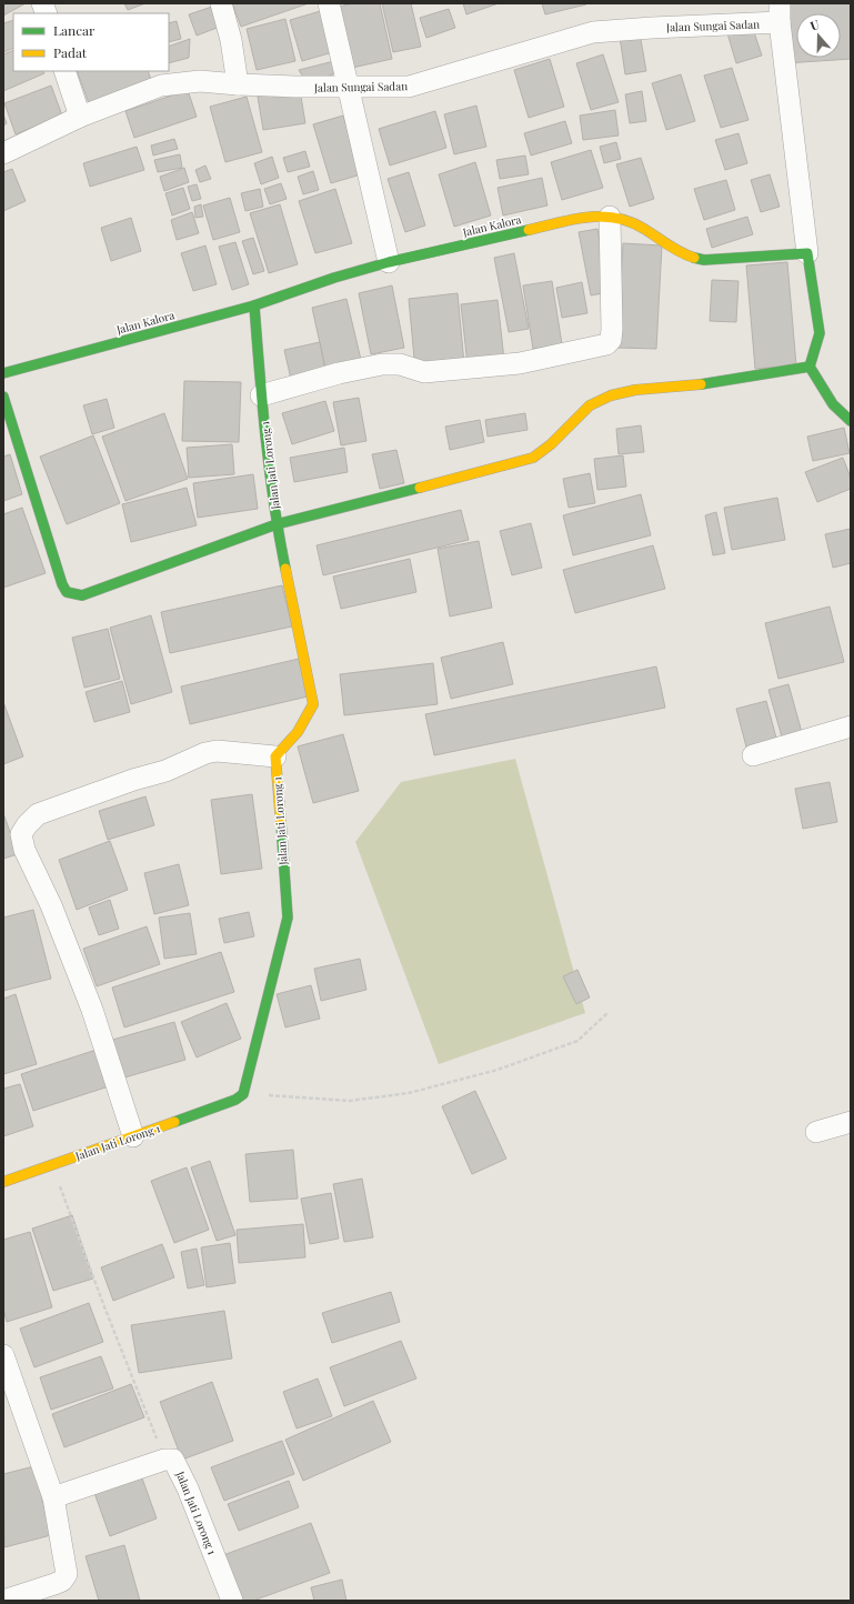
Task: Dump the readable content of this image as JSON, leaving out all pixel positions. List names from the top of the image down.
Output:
{
  "streets": {
    "street": ["Jalan Sungai Sadan", "Jalan Kalora", "Jalan Jati Lorong 1"]
  },
  "crossings": [
    ["Jalan Kalora", "Jalan Jati Lorong 1"]
  ],
  "legend": ["Lancar", "Padat"],
  "north": "top"
}
